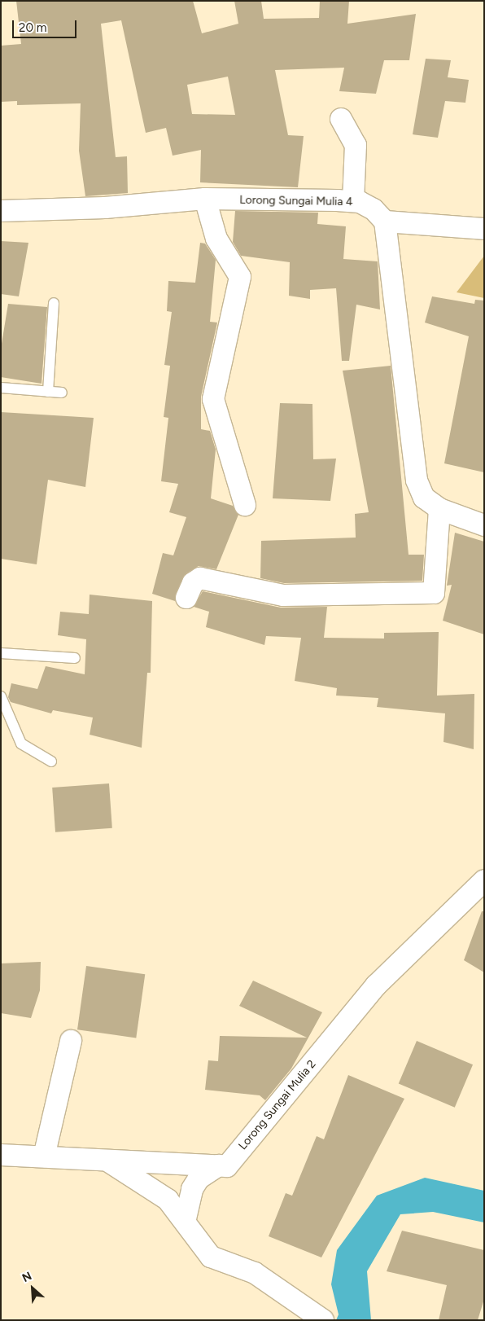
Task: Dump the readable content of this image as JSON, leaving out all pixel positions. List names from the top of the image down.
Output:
{
  "streets": {
    "street": ["Lorong Sungai Mulia 4", "Lorong Sungai Mulia 2"]
  },
  "scale_bar": "20 m",
  "north": "top left"
}
